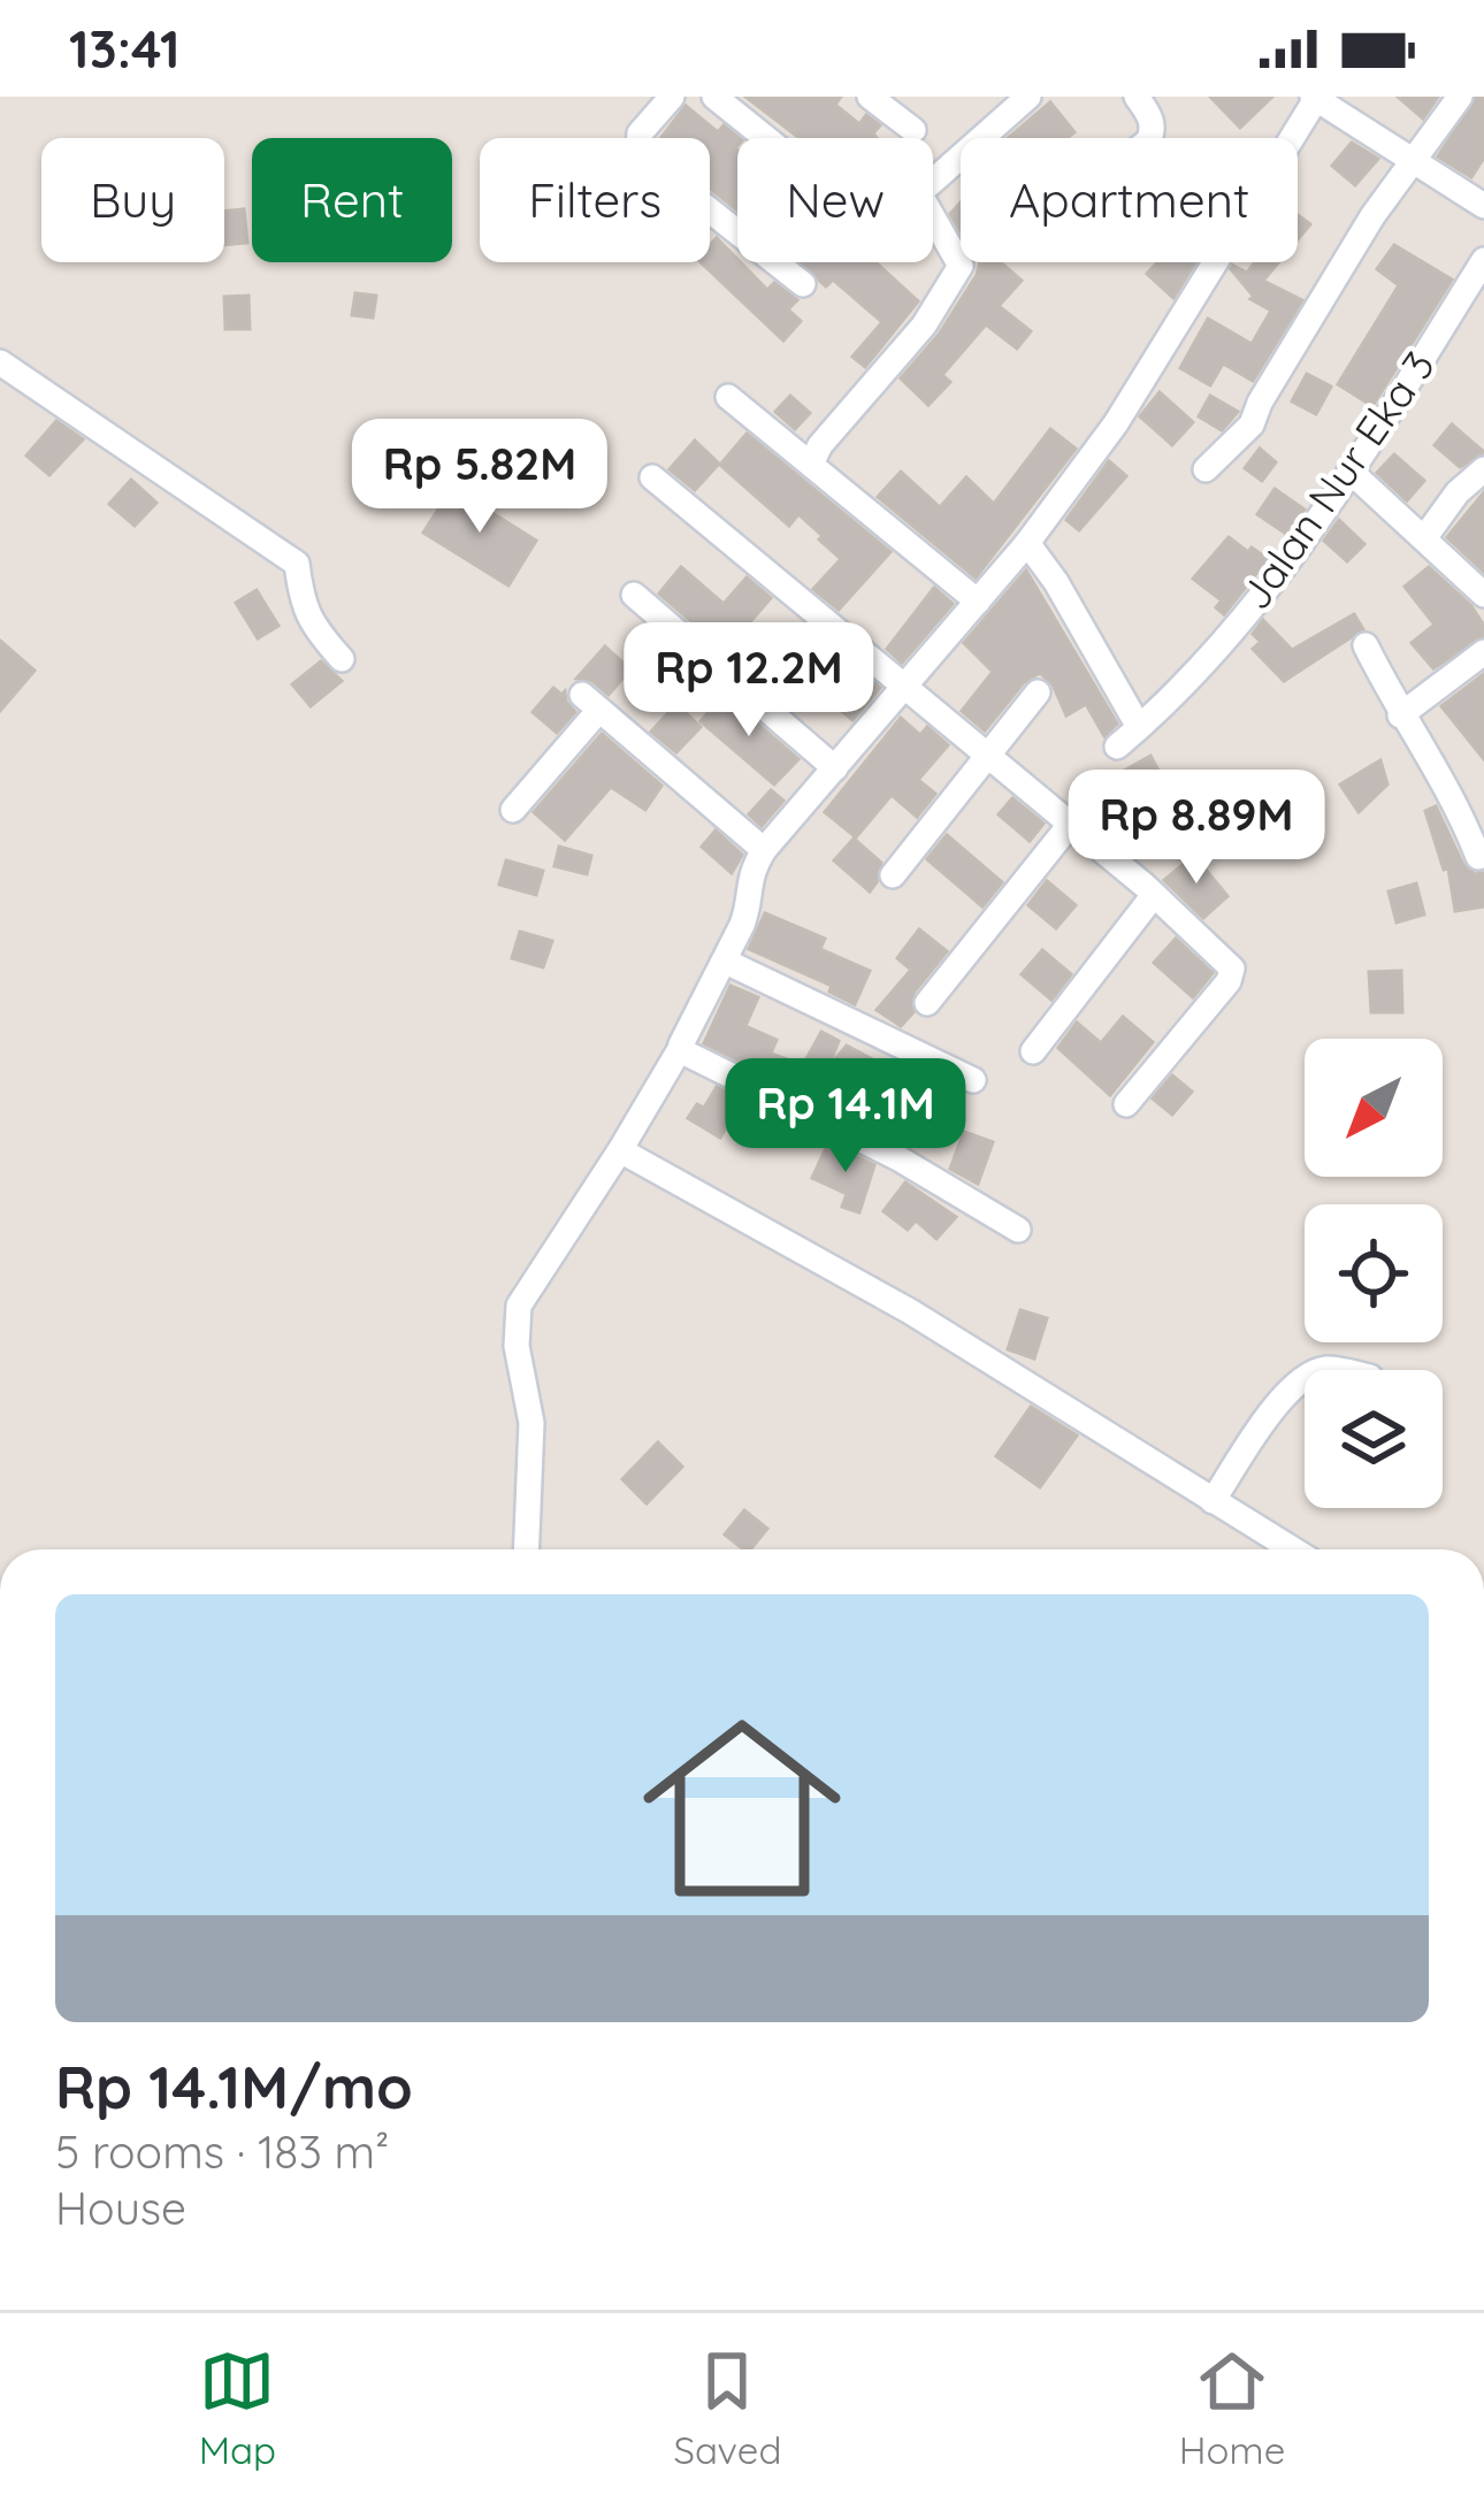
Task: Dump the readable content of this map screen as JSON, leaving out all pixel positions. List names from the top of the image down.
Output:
{
  "streets": {
    "street": ["Jalan Nur Eka 3"]
  },
  "north": "bottom left",
  "page": {
    "status": "13:41",
    "chip": [
      "Buy",
      "Rent",
      "Filters",
      "New",
      "Apartment"
    ],
    "price": [
      "Rp 5.82M",
      "Rp 12.2M",
      "Rp 8.89M",
      "Rp 14.1M"
    ],
    "list": [
      {
        "name": "Rp 14.1M/mo",
        "note": "5 rooms · 183 m² · House"
      }
    ],
    "tabs": ["Map", "Saved", "Home"]
  }
}
